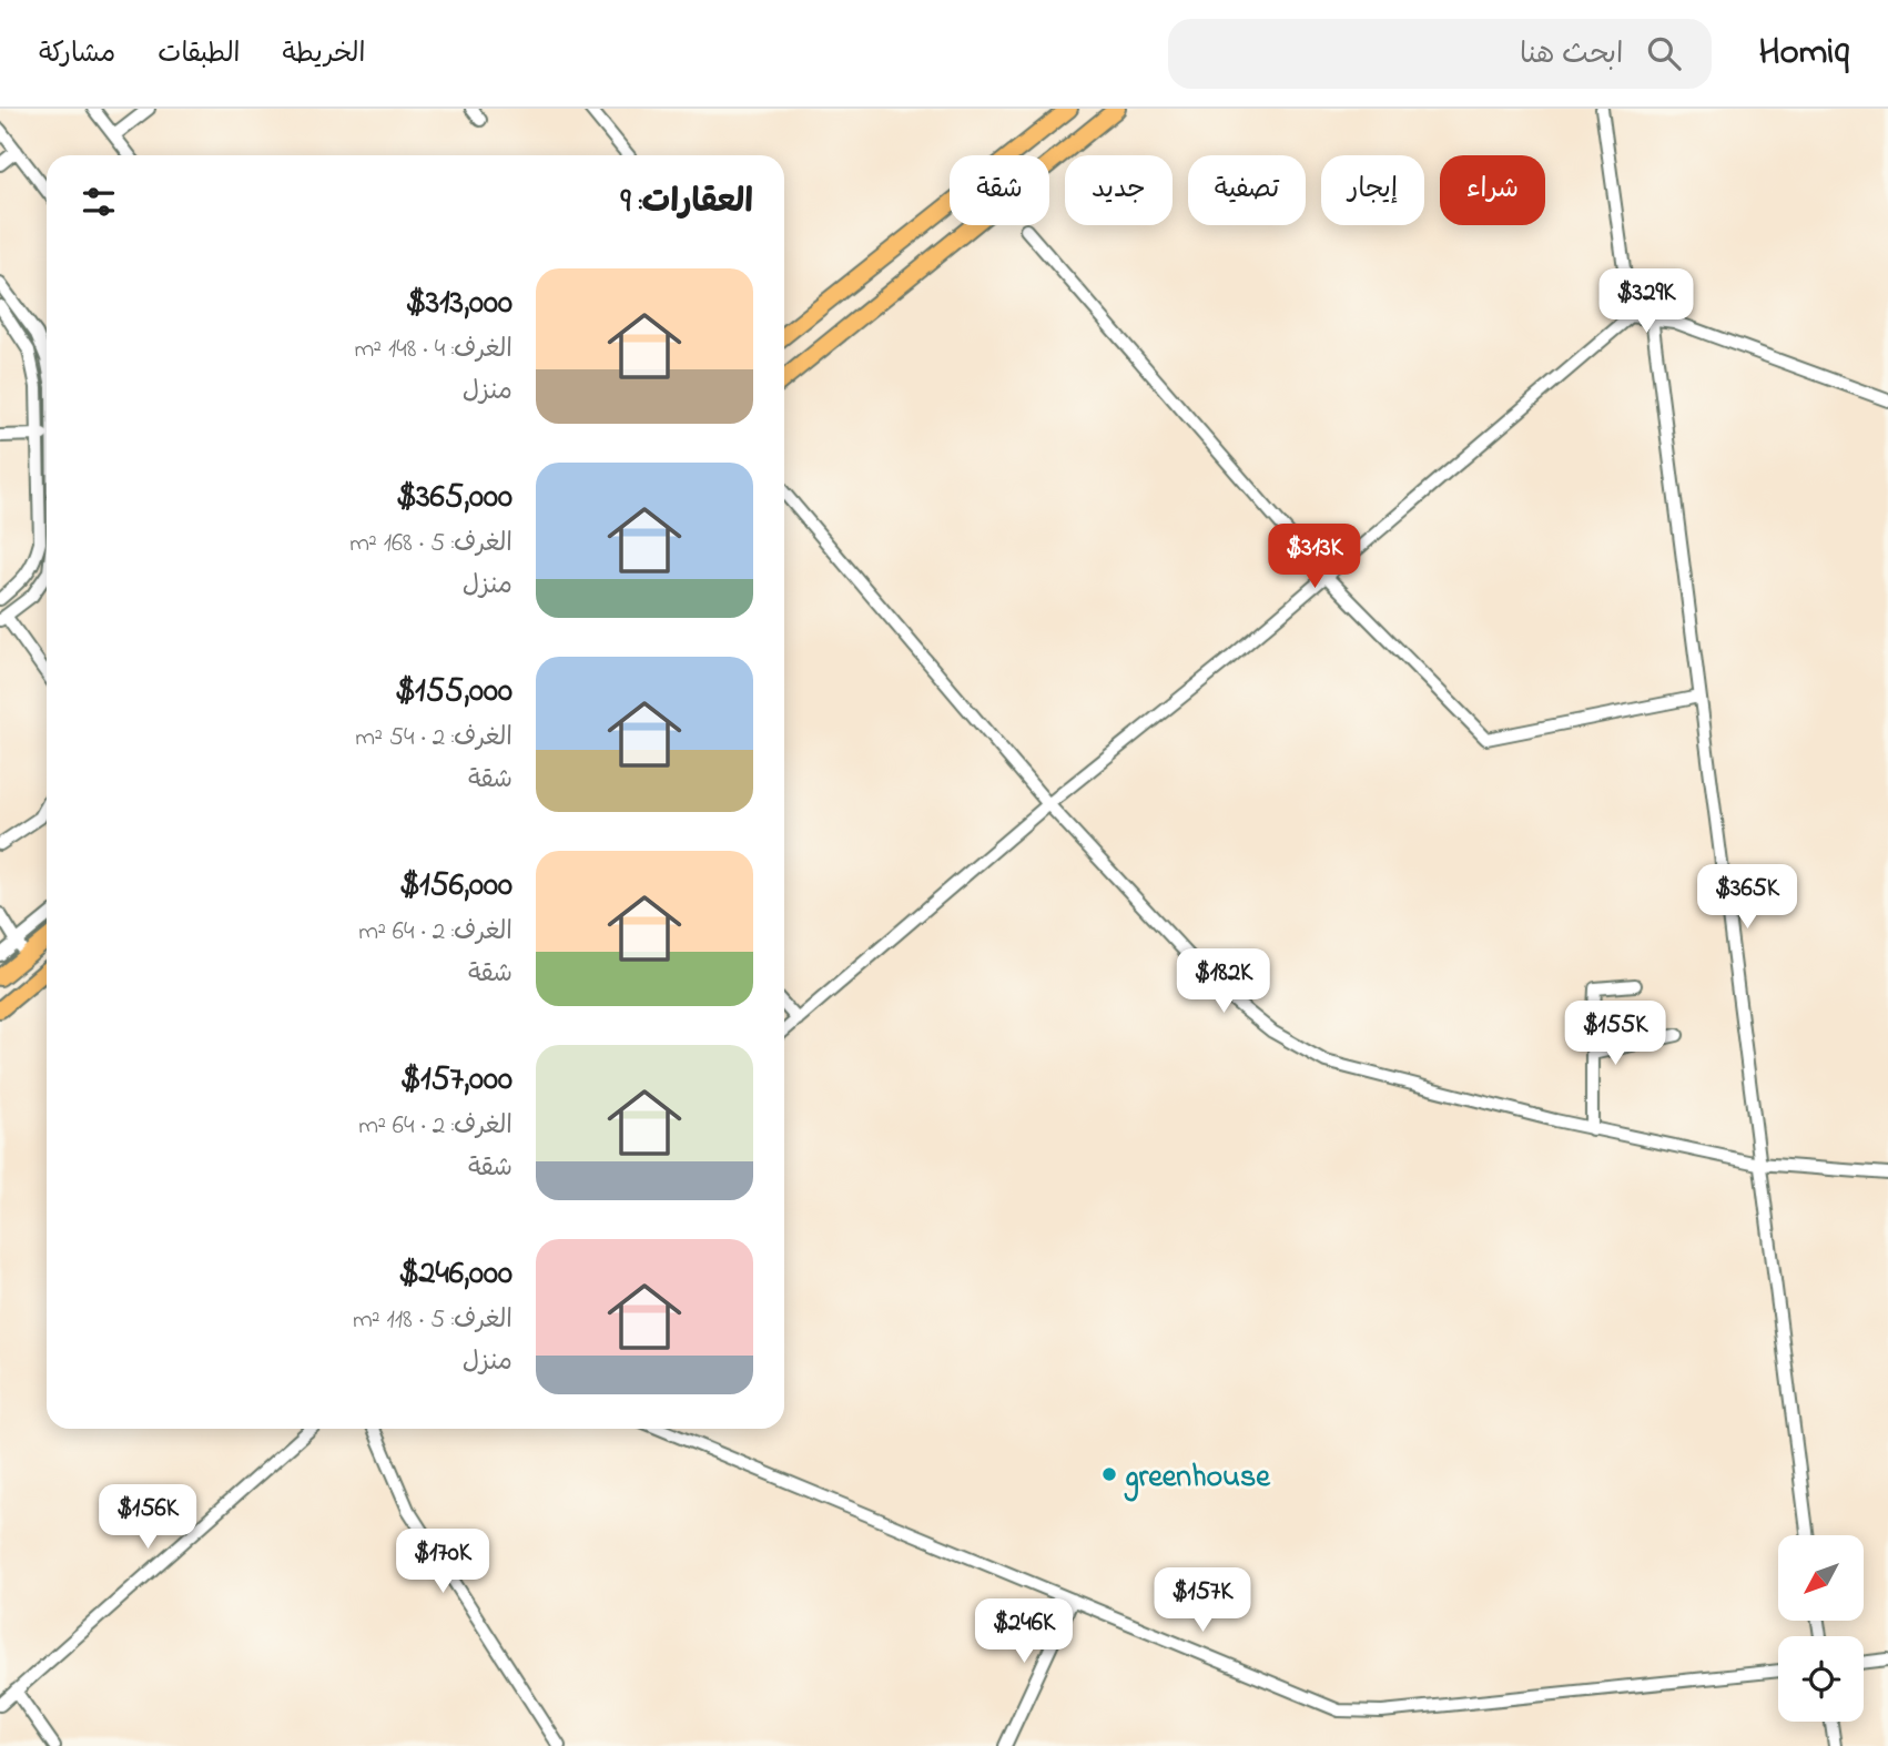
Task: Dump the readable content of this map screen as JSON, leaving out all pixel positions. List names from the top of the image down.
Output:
{
  "places": ["greenhouse"],
  "north": "bottom left",
  "page": {
    "header": "Homiq",
    "search": "ابحث هنا",
    "nav": ["الخريطة", "الطبقات", "مشاركة"],
    "chip": [
      "شراء",
      "إيجار",
      "تصفية",
      "جديد",
      "شقة"
    ],
    "heading": "العقارات: 9",
    "list": [
      {
        "name": "$313,000",
        "note": "الغرف: 4 · 148 m² · منزل"
      },
      {
        "name": "$365,000",
        "note": "الغرف: 5 · 168 m² · منزل"
      },
      {
        "name": "$155,000",
        "note": "الغرف: 2 · 54 m² · شقة"
      },
      {
        "name": "$156,000",
        "note": "الغرف: 2 · 64 m² · شقة"
      },
      {
        "name": "$157,000",
        "note": "الغرف: 2 · 64 m² · شقة"
      },
      {
        "name": "$246,000",
        "note": "الغرف: 5 · 118 m² · منزل"
      }
    ],
    "price": [
      "$329K",
      "$313K",
      "$365K",
      "$182K",
      "$155K",
      "$156K",
      "$170K",
      "$157K",
      "$246K"
    ]
  }
}
